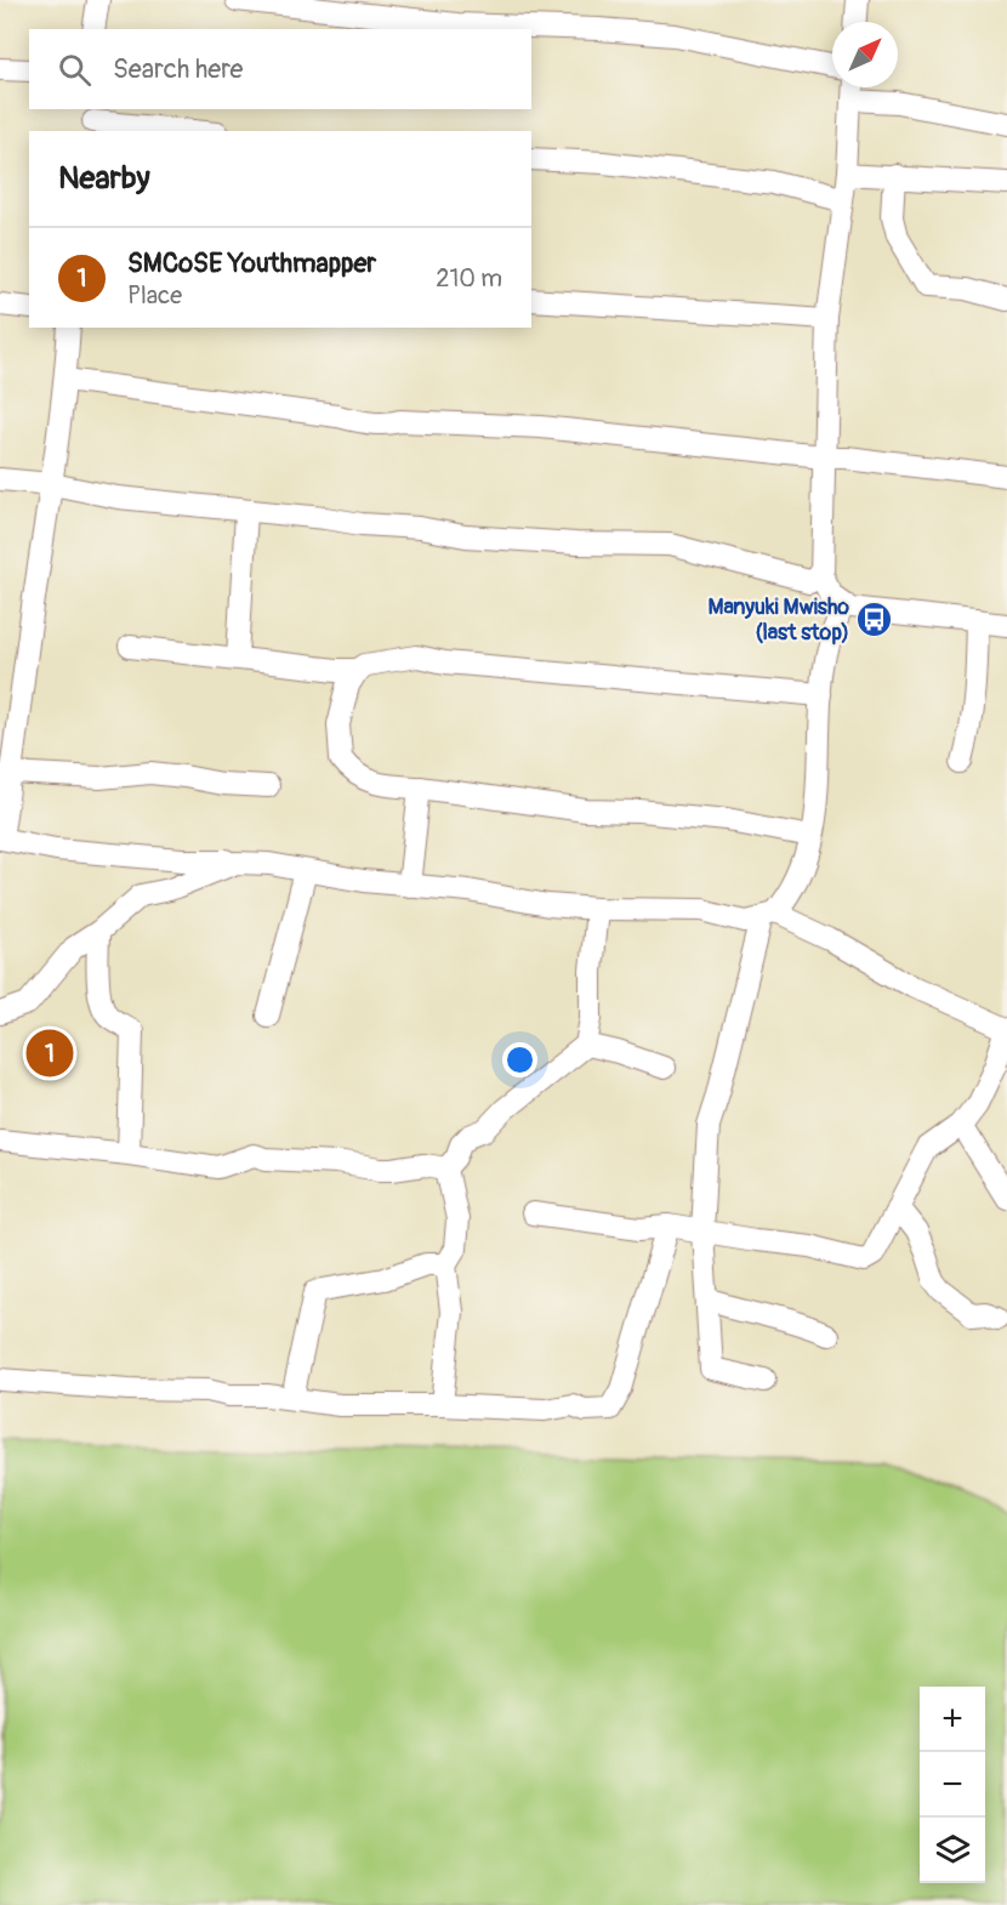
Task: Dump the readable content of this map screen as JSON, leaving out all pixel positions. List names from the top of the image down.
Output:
{
  "places": {
    "bus stop": ["Manyuki Mwisho (last stop)"]
  },
  "north": "top right",
  "page": {
    "search": "Search here",
    "heading": "Nearby",
    "list": [
      {
        "mark": "1",
        "name": "SMCoSE Youthmapper",
        "note": "Place",
        "value": "210 m"
      }
    ],
    "pins": "1",
    "map_buttons": ["+", "−"]
  }
}
